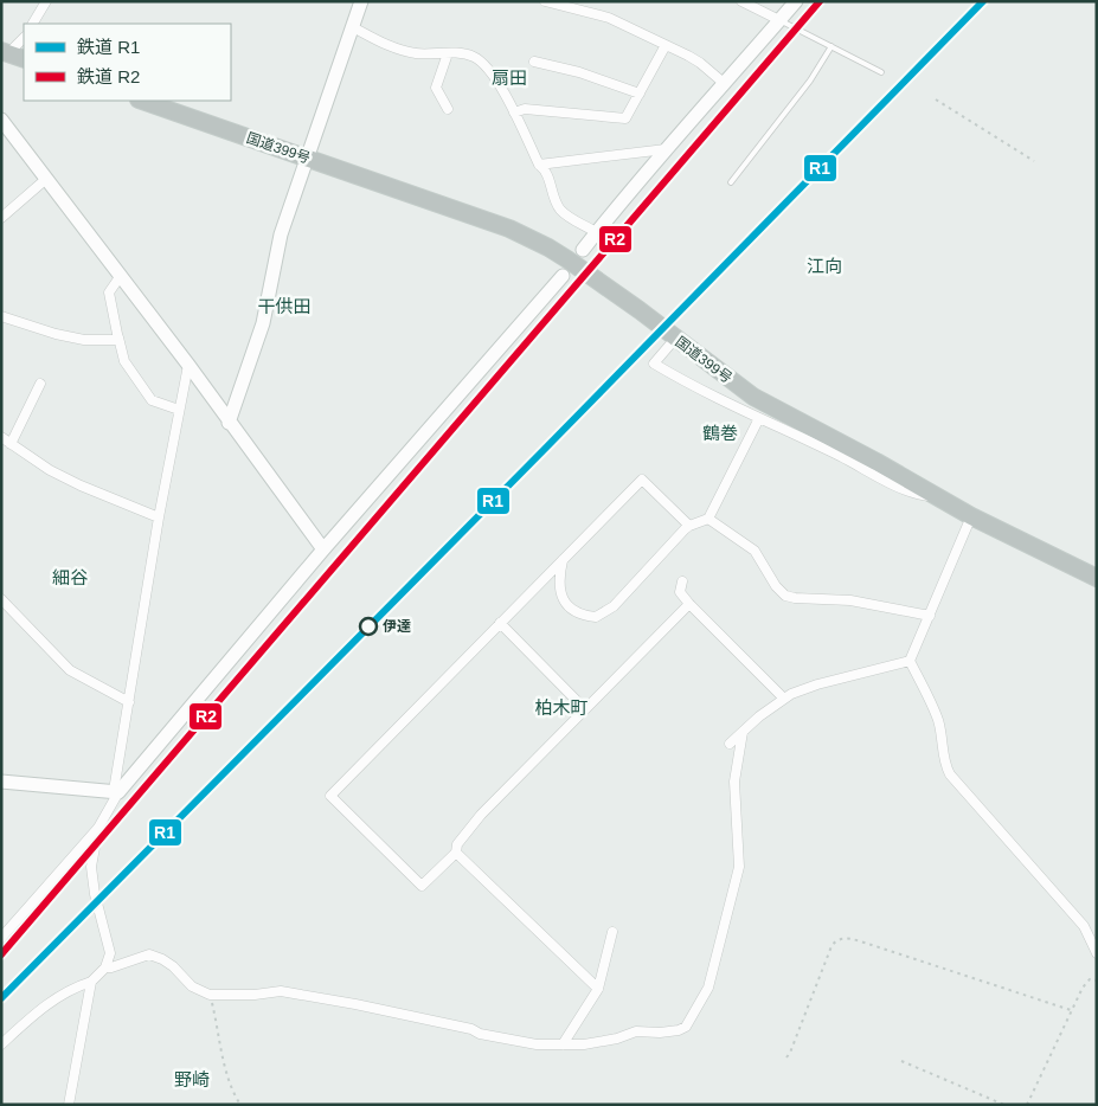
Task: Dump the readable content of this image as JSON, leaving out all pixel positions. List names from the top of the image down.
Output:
{
  "streets": {
    "highway": ["国道399号"]
  },
  "districts": [
    "扇田",
    "江向",
    "干供田",
    "鶴巻",
    "細谷",
    "柏木町",
    "野崎"
  ],
  "places": ["伊達"],
  "lines": ["rail line R1", "rail line R2"],
  "legend": ["鉄道 R1", "鉄道 R2"]
}
